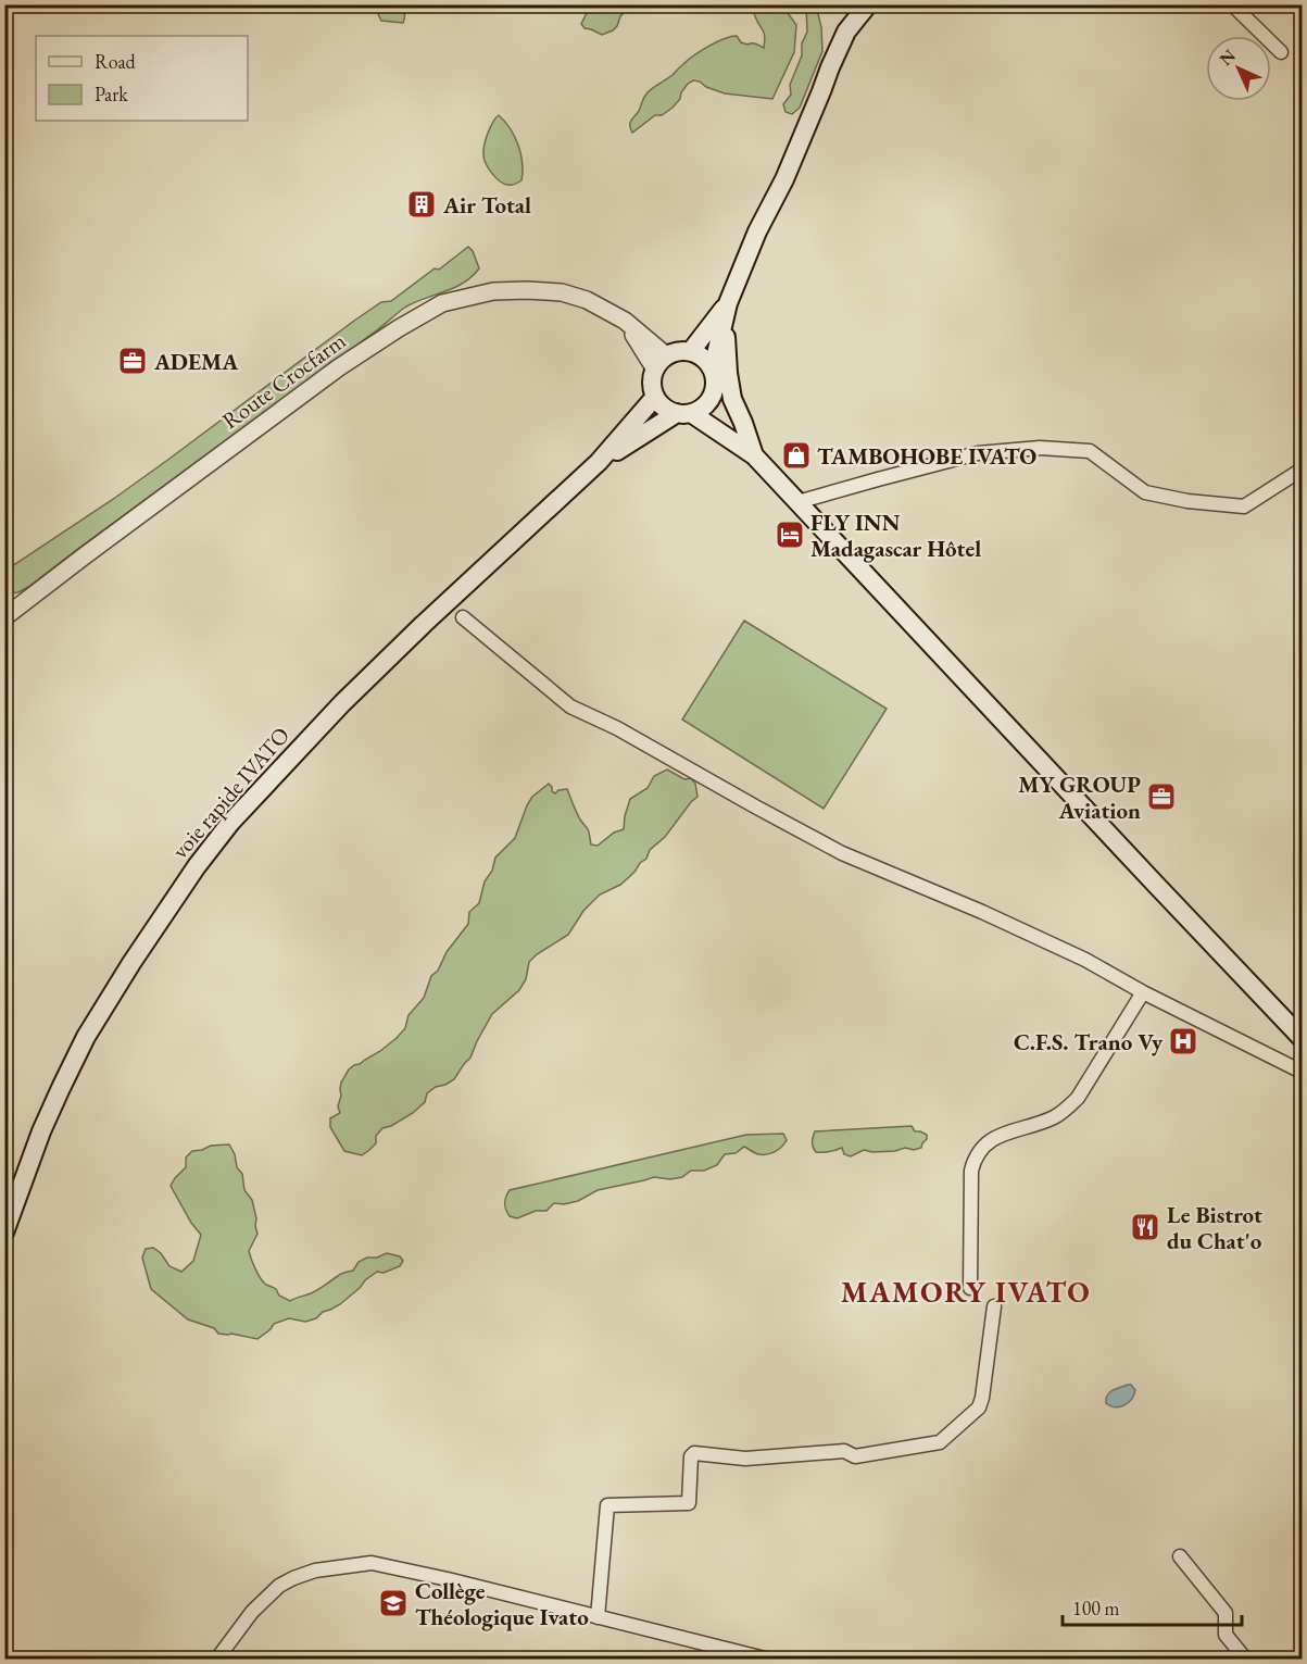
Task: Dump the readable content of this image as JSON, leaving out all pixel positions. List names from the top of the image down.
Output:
{
  "streets": {
    "main road": ["voie rapide IVATO"],
    "street": ["Route Crocfarm"]
  },
  "districts": ["MAMORY IVATO"],
  "places": {
    "building": ["Air Total"],
    "office": ["ADEMA", "MY GROUP Aviation"],
    "shop": ["TAMBOHOBE IVATO"],
    "hotel": ["FLY INN Madagascar Hôtel"],
    "hospital": ["C.F.S. Trano Vy"],
    "restaurant": ["Le Bistrot du Chat'o"],
    "school or university": ["Collège Théologique Ivato"]
  },
  "legend": ["Road", "Park"],
  "scale_bar": "100 m",
  "north": "top left"
}
